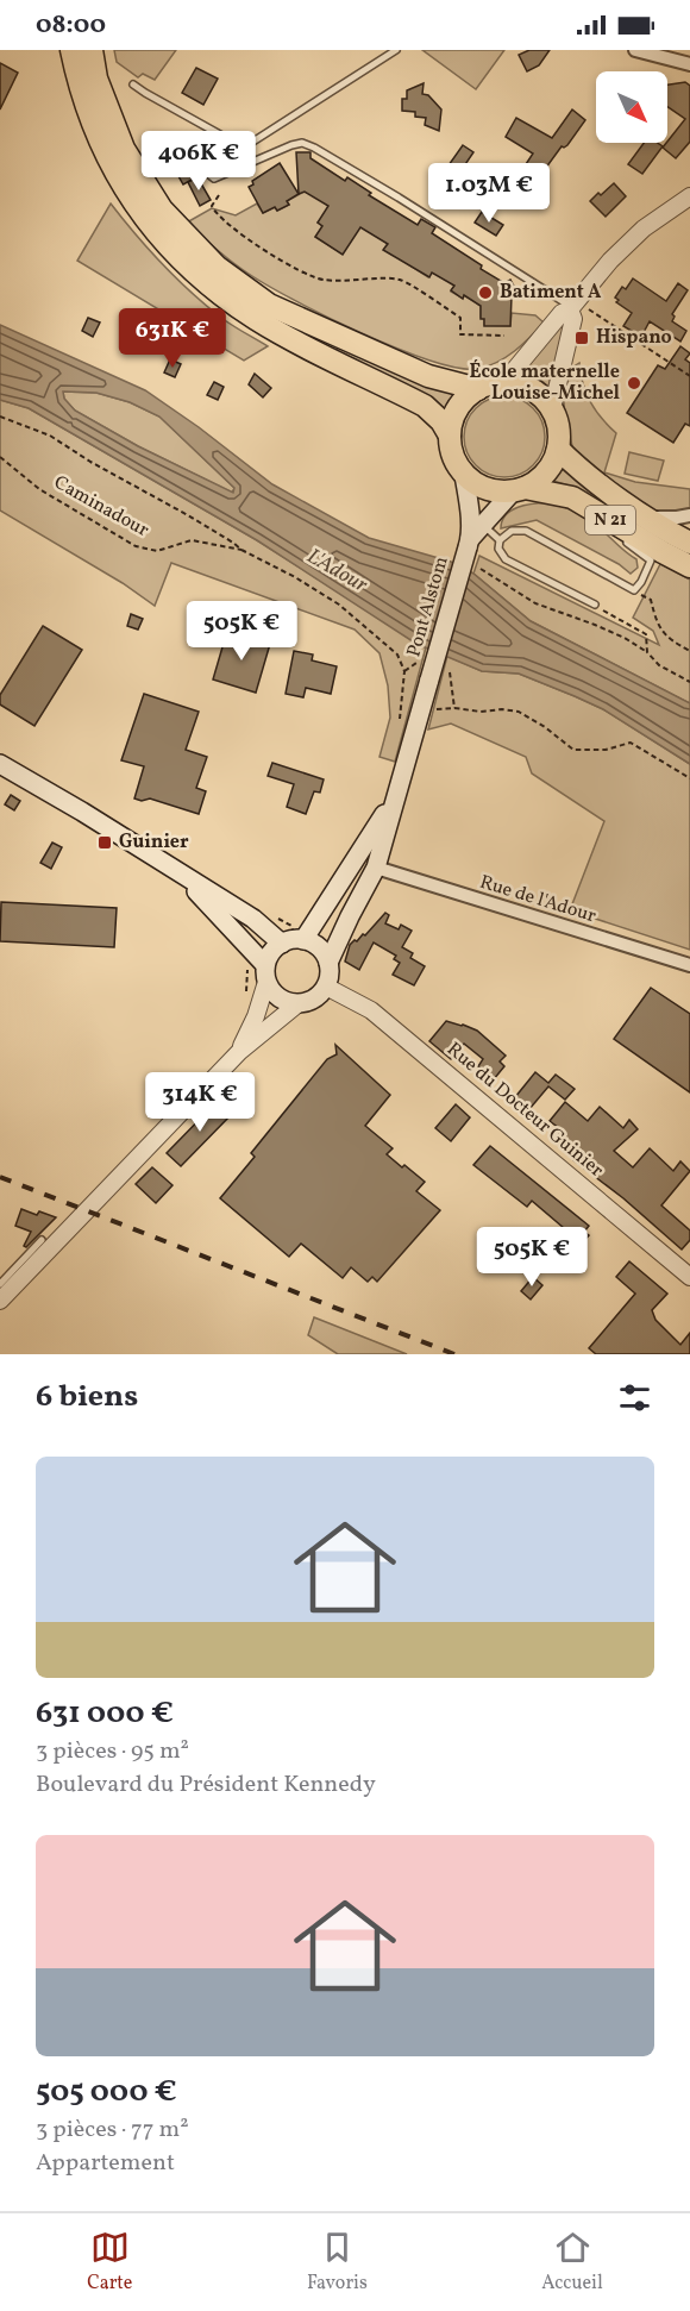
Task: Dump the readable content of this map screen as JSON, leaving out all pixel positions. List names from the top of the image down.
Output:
{
  "streets": {
    "main road": ["N 21", "Pont Alstom"],
    "street": ["Rue de l'Adour", "Rue du Docteur Guinier"],
    "path": ["Caminadour"]
  },
  "water": ["L'Adour"],
  "places": {
    "other": ["Batiment A", "École maternelle Louise-Michel"],
    "transit": ["Hispano", "Guinier"]
  },
  "north": "bottom right",
  "page": {
    "status": "08:00",
    "price": [
      "406K €",
      "1.03M €",
      "631K €",
      "505K €",
      "314K €",
      "505K €"
    ],
    "heading": "6 biens",
    "list": [
      {
        "name": "631 000 €",
        "note": "3 pièces · 95 m² · Boulevard du Président Kennedy"
      },
      {
        "name": "505 000 €",
        "note": "3 pièces · 77 m² · Appartement"
      }
    ],
    "tabs": ["Carte", "Favoris", "Accueil"]
  }
}
